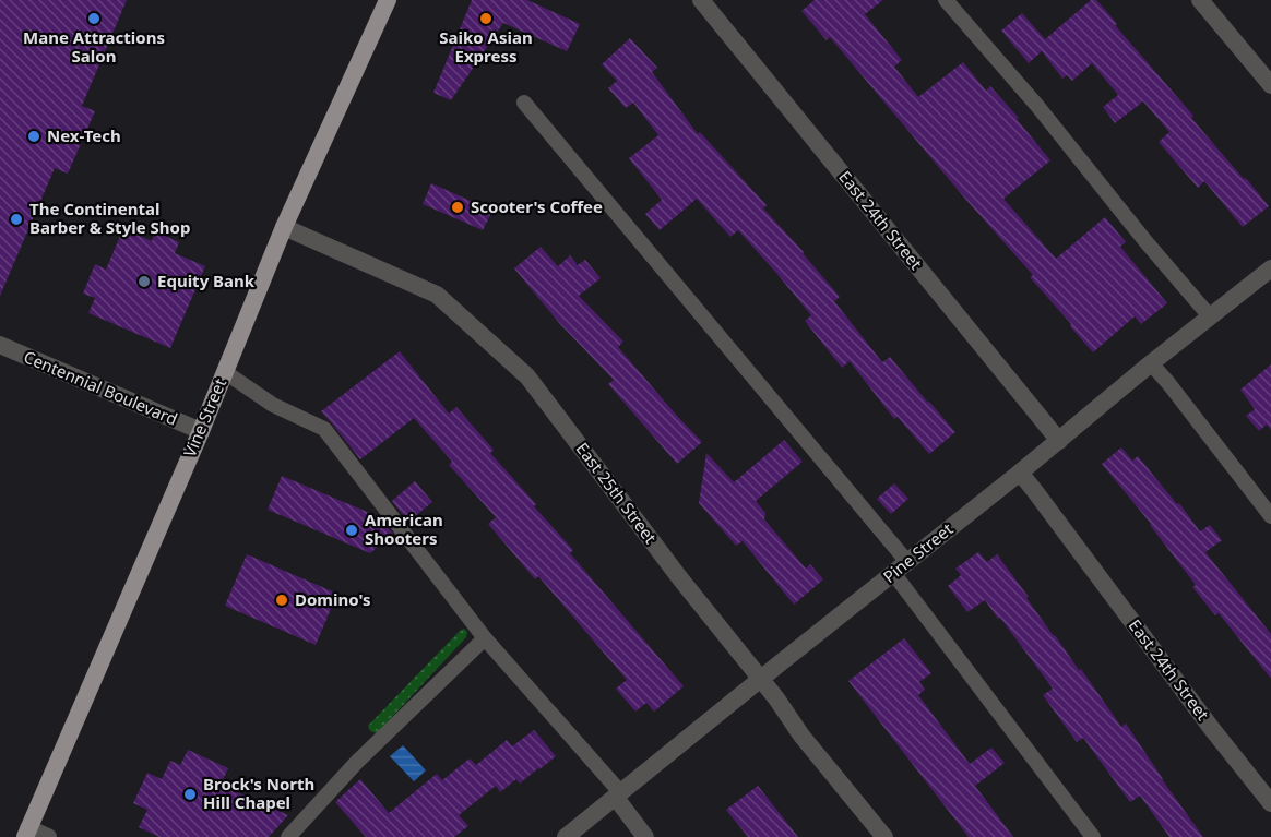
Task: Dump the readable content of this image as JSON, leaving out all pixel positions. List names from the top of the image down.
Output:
{
  "streets": {
    "main road": ["Vine Street"],
    "street": [
      "East 24th Street",
      "Centennial Boulevard",
      "East 25th Street",
      "Pine Street"
    ]
  },
  "crossings": [
    ["East 24th Street", "Pine Street"],
    ["Centennial Boulevard", "Vine Street"],
    ["Vine Street", "East 25th Street"],
    ["East 25th Street", "Pine Street"]
  ],
  "places": [
    "Mane Attractions Salon",
    "Saiko Asian Express",
    "Nex-Tech",
    "Scooter's Coffee",
    "The Continental Barber & Style Shop",
    "Equity Bank",
    "American Shooters",
    "Domino's",
    "Brock's North Hill Chapel"
  ]
}
